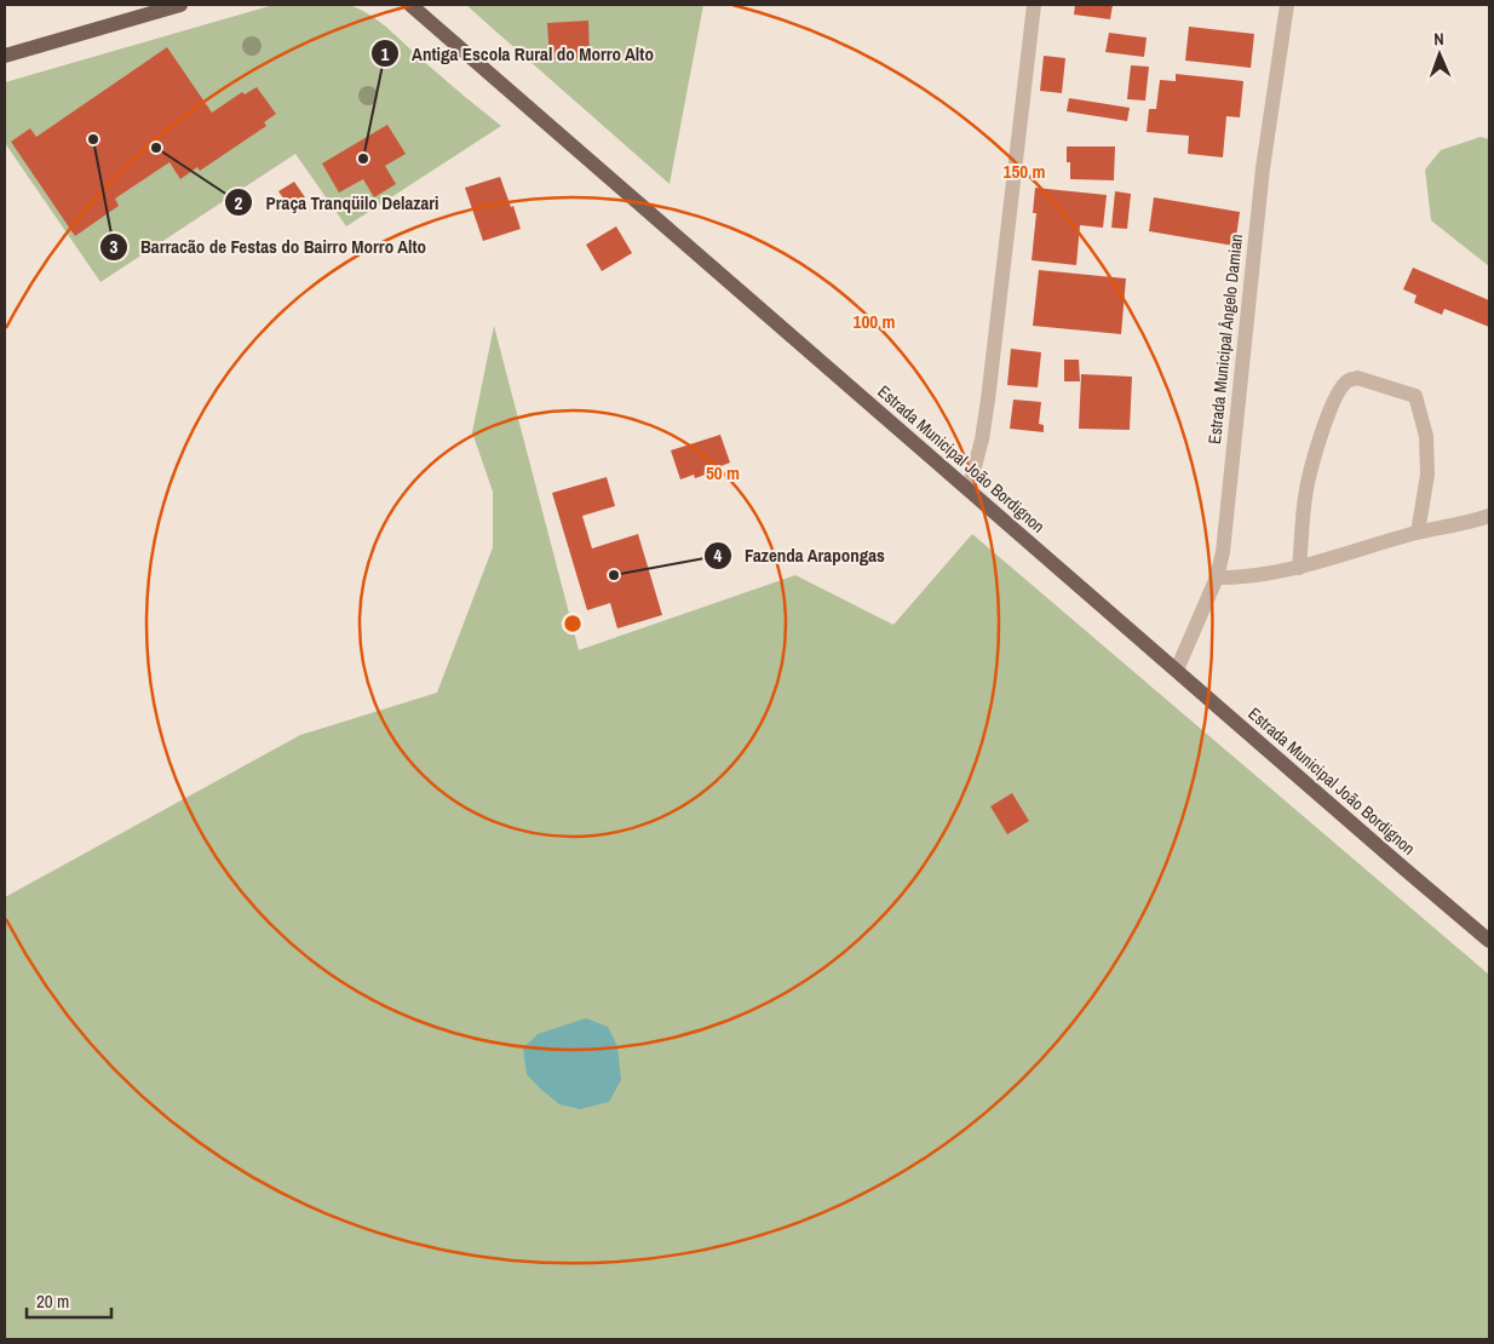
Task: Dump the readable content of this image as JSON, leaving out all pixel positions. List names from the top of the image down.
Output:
{
  "streets": {
    "main road": ["Estrada Municipal João Bordignon"],
    "street": ["Estrada Municipal Ângelo Damian"]
  },
  "crossings": [
    ["Estrada Municipal Ângelo Damian", "Estrada Municipal João Bordignon"]
  ],
  "places": [
    "Barracão de Festas do Bairro Morro Alto",
    "Praça Tranqüilo Delazari",
    "Antiga Escola Rural do Morro Alto",
    "Fazenda Arapongas"
  ],
  "scale_bar": "20 m",
  "north": "top",
  "rings": ["150 m", "100 m", "50 m"]
}
